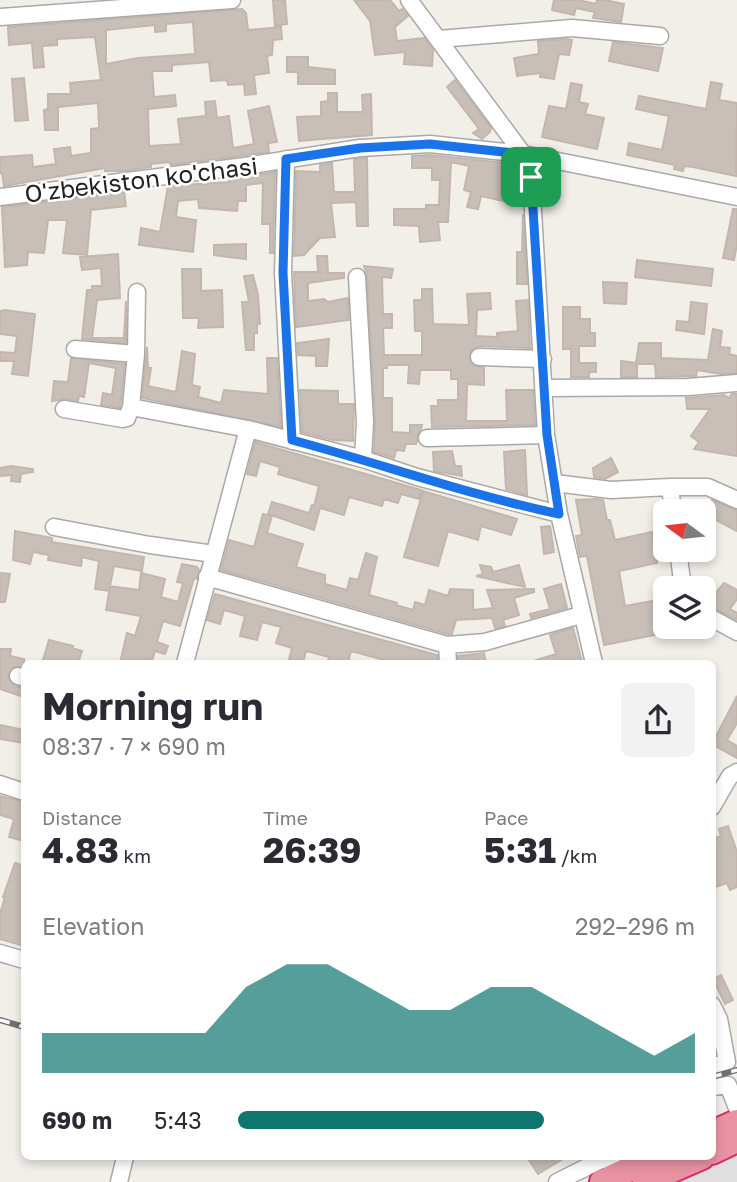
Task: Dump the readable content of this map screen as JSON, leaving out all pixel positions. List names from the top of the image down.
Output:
{
  "streets": {
    "street": ["O'zbekiston ko'chasi"]
  },
  "north": "left",
  "page": {
    "heading": ["Morning run", "08:37 · 7 × 690 m"],
    "stats": [
      ["Distance", "4.83 km"],
      ["Time", "26:39"],
      ["Pace", "5:31 /km"]
    ],
    "chart": ["Elevation", "292–296 m"],
    "list": [
      {
        "name": "690 m",
        "note": "5:43"
      }
    ]
  }
}
